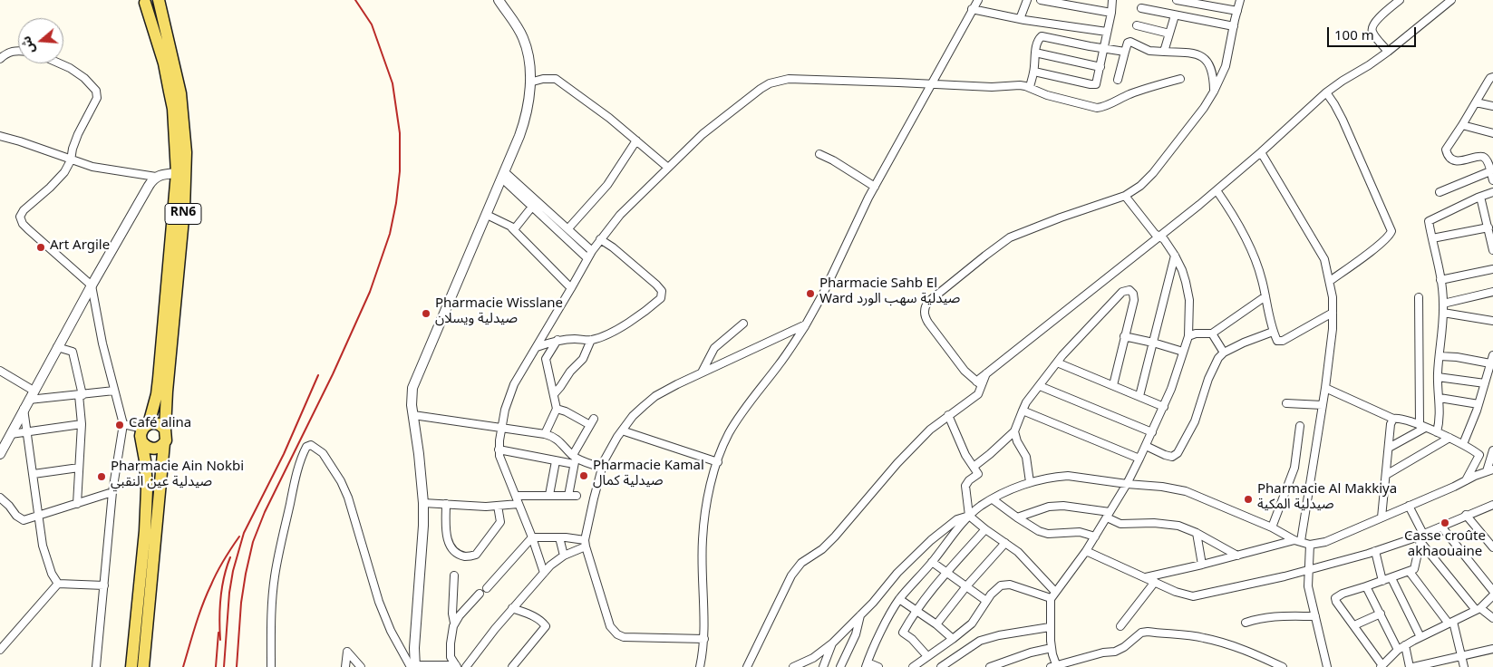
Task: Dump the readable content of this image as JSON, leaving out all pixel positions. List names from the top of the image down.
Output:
{
  "streets": {
    "main road": ["RN6"]
  },
  "places": [
    "Art Argile",
    "Pharmacie Sahb El Ward صيدلية سهب الورد",
    "Pharmacie Wisslane صيدلية ويسلان",
    "Café alina",
    "Pharmacie Kamal صيدلية كمال",
    "Pharmacie Ain Nokbi صيدلية عين النقبي",
    "Pharmacie Al Makkiya صيدلية المكية",
    "Casse croûte akhaouaine"
  ],
  "scale_bar": "100 m",
  "north": "left"
}
